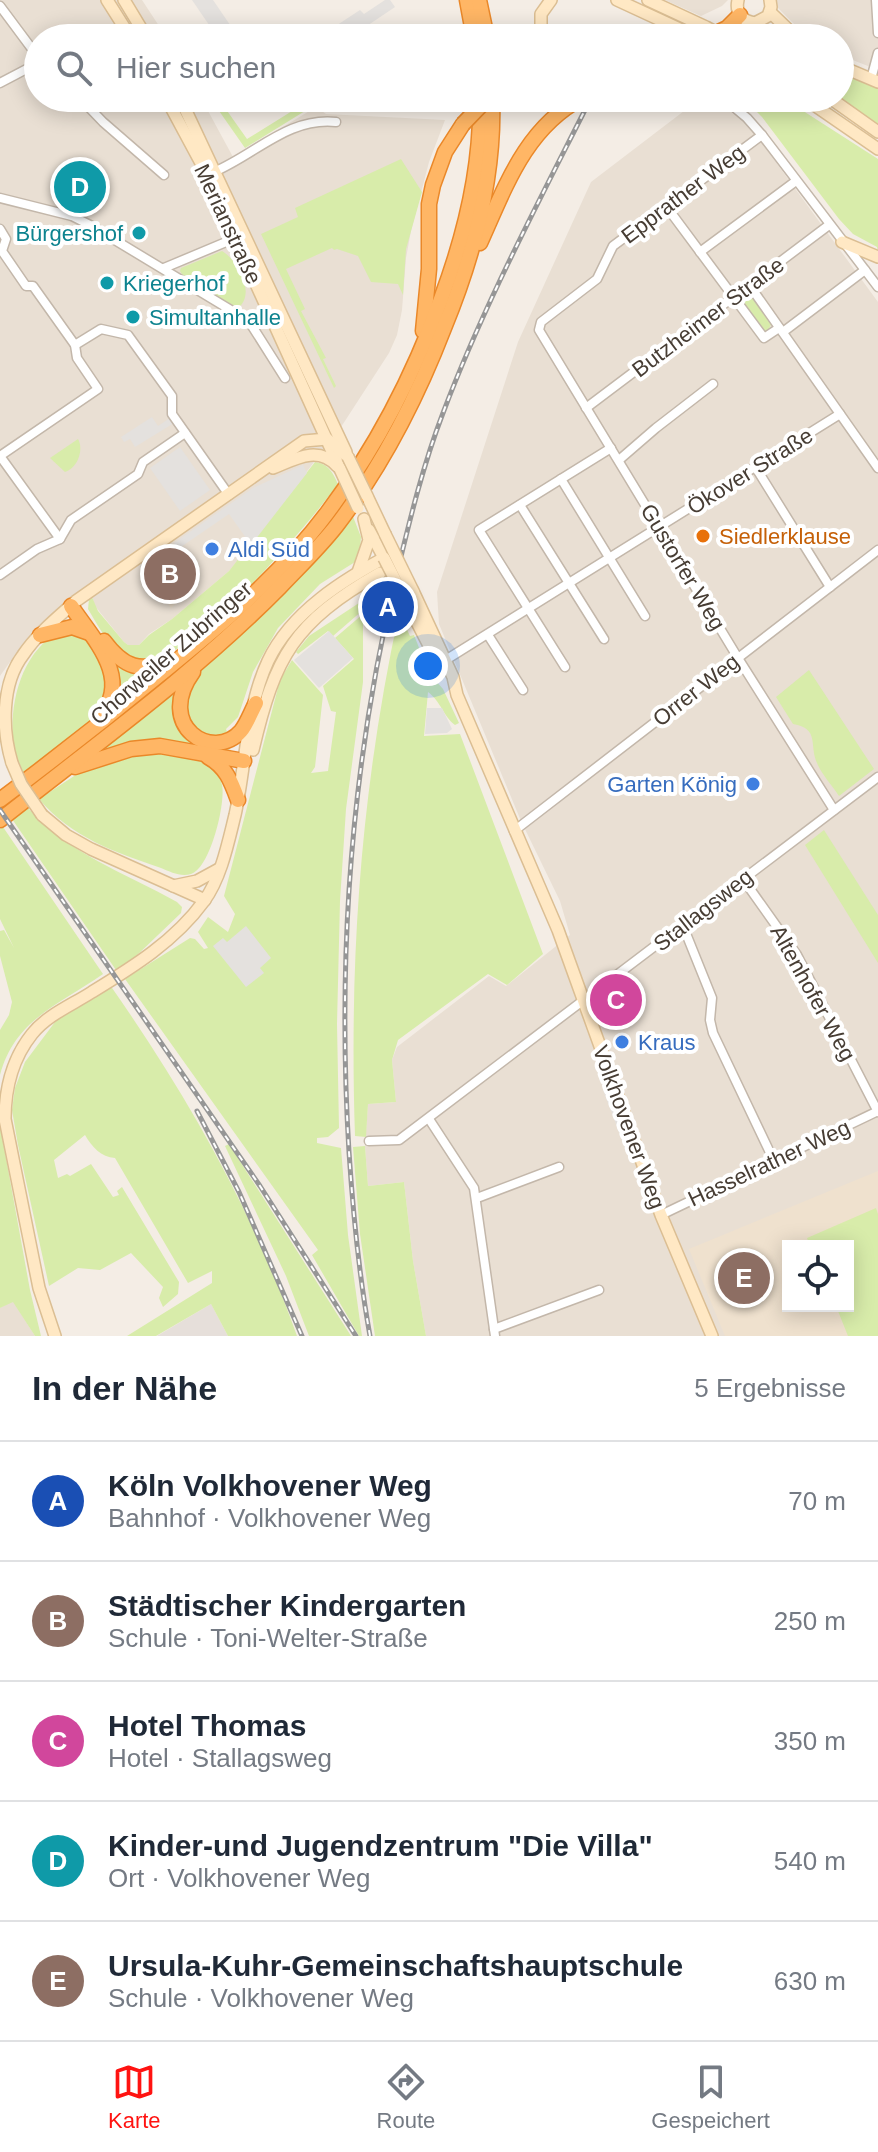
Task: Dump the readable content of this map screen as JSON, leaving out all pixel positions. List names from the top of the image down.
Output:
{
  "streets": {
    "highway": ["Chorweiler Zubringer"],
    "street": [
      "Epprather Weg",
      "Merianstraße",
      "Butzheimer Straße",
      "Ökover Straße",
      "Gustorfer Weg",
      "Orrer Weg",
      "Stallagsweg",
      "Altenhofer Weg",
      "Volkhovener Weg",
      "Hasselrather Weg"
    ]
  },
  "crossings": [
    ["Epprather Weg", "Gustorfer Weg"],
    ["Merianstraße", "Volkhovener Weg"],
    ["Butzheimer Straße", "Gustorfer Weg"],
    ["Ökover Straße", "Gustorfer Weg"],
    ["Ökover Straße", "Volkhovener Weg"],
    ["Gustorfer Weg", "Orrer Weg"],
    ["Gustorfer Weg", "Stallagsweg"],
    ["Orrer Weg", "Volkhovener Weg"],
    ["Stallagsweg", "Altenhofer Weg"],
    ["Stallagsweg", "Volkhovener Weg"],
    ["Altenhofer Weg", "Hasselrather Weg"],
    ["Volkhovener Weg", "Hasselrather Weg"]
  ],
  "places": [
    "Bürgershof",
    "Kriegerhof",
    "Simultanhalle",
    "Siedlerklause",
    "Aldi Süd",
    "Garten König",
    "Kraus"
  ],
  "page": {
    "search": "Hier suchen",
    "pins": [
      "D",
      "B",
      "A",
      "C",
      "E"
    ],
    "heading": ["In der Nähe", "5 Ergebnisse"],
    "list": [
      {
        "mark": "A",
        "name": "Köln Volkhovener Weg",
        "note": "Bahnhof · Volkhovener Weg",
        "value": "70 m"
      },
      {
        "mark": "B",
        "name": "Städtischer Kindergarten",
        "note": "Schule · Toni-Welter-Straße",
        "value": "250 m"
      },
      {
        "mark": "C",
        "name": "Hotel Thomas",
        "note": "Hotel · Stallagsweg",
        "value": "350 m"
      },
      {
        "mark": "D",
        "name": "Kinder-und Jugendzentrum \"Die Villa\"",
        "note": "Ort · Volkhovener Weg",
        "value": "540 m"
      },
      {
        "mark": "E",
        "name": "Ursula-Kuhr-Gemeinschaftshauptschule",
        "note": "Schule · Volkhovener Weg",
        "value": "630 m"
      }
    ],
    "nav": ["Karte", "Route", "Gespeichert"]
  }
}
